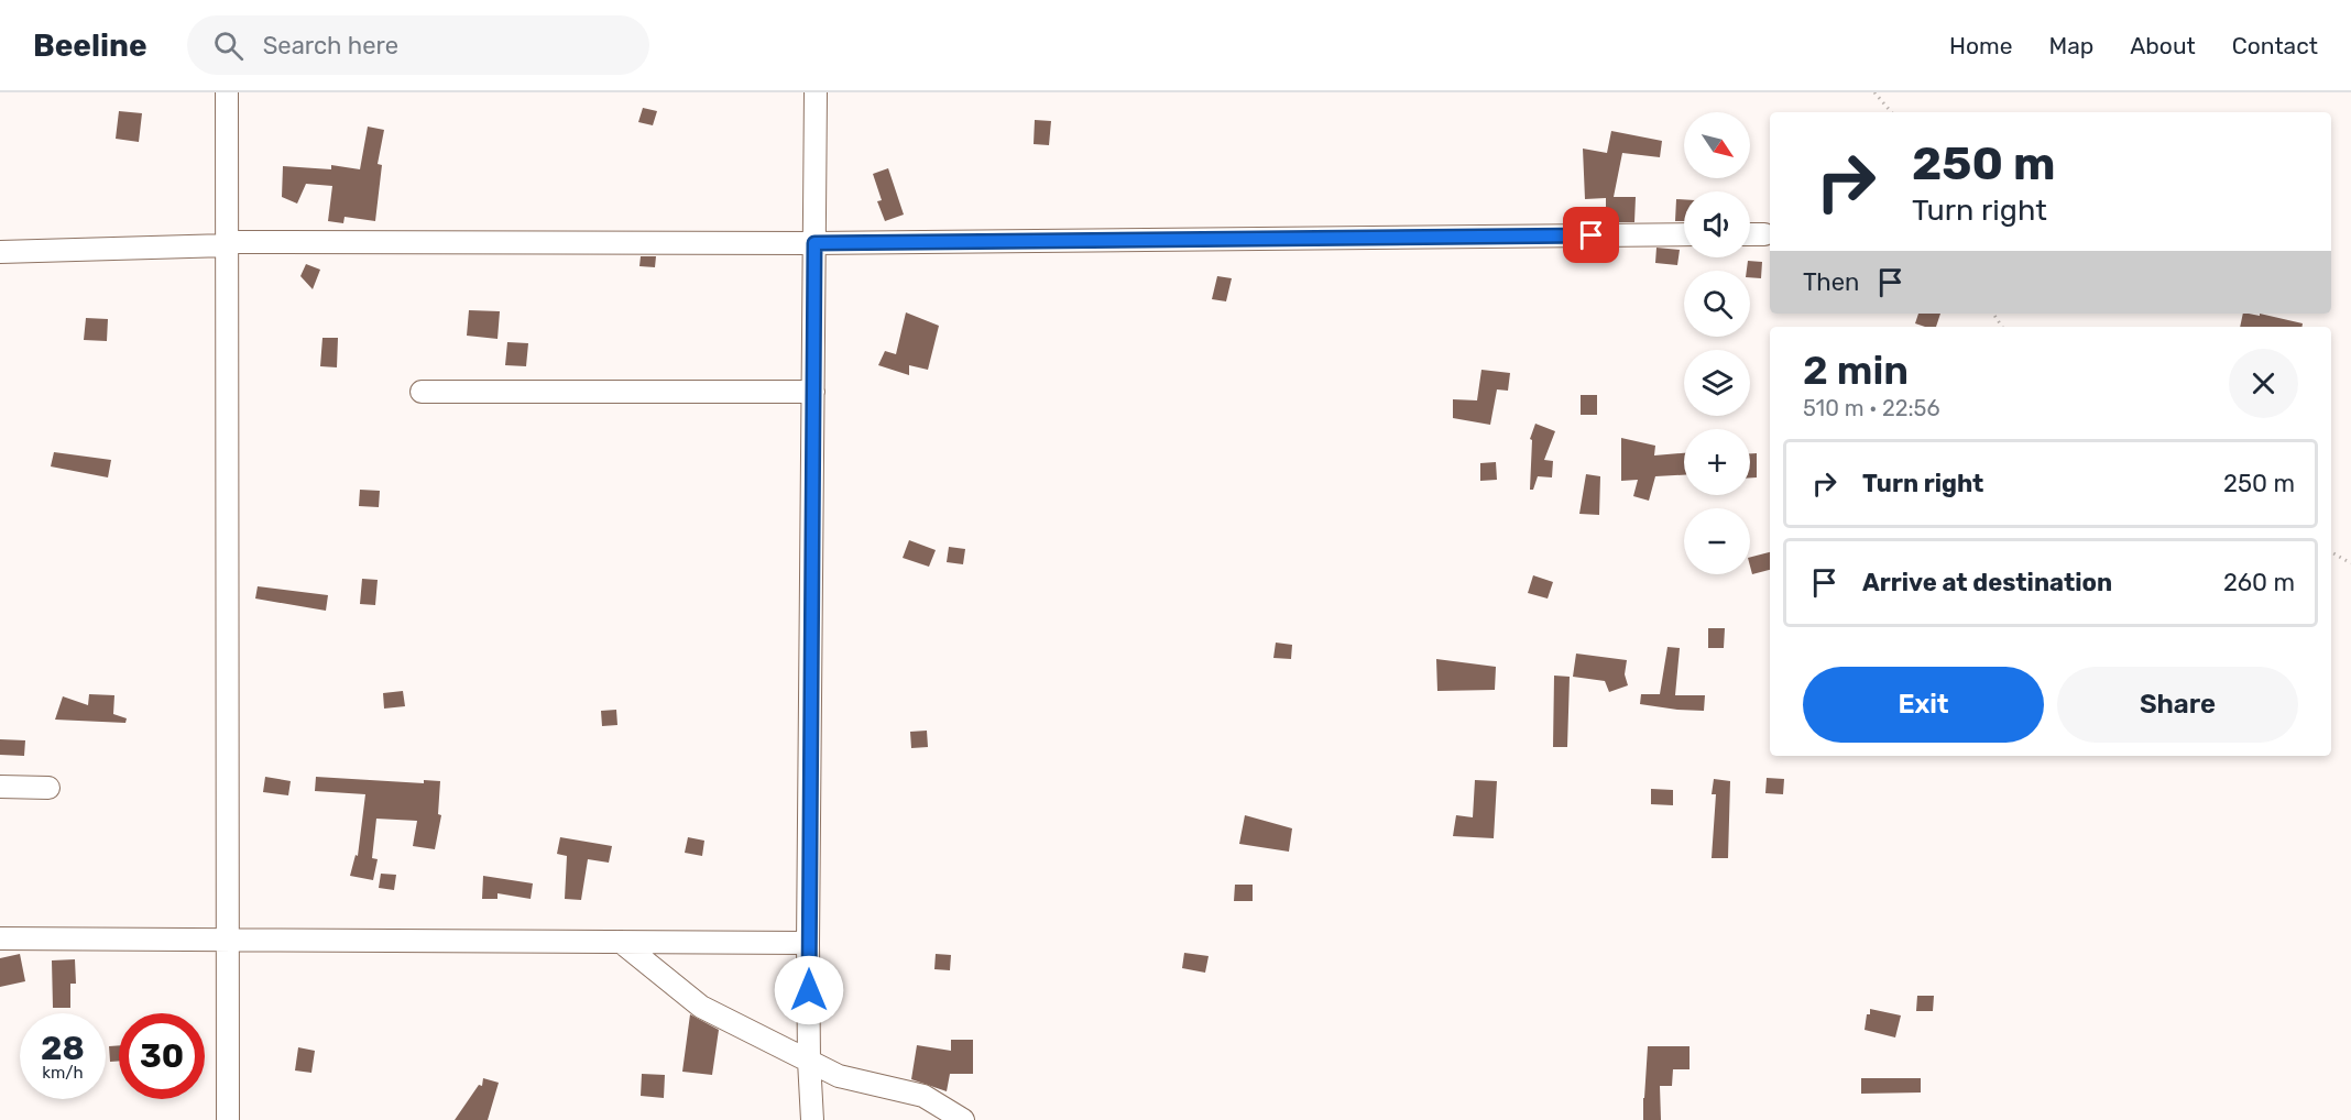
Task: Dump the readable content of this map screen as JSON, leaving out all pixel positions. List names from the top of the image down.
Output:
{
  "north": "bottom right",
  "page": {
    "header": "Beeline",
    "search": "Search here",
    "nav": [
      "Home",
      "Map",
      "About",
      "Contact"
    ],
    "map_buttons": ["+", "−"],
    "turn": ["250 m", "Turn right"],
    "then": "Then",
    "heading": ["2 min", "510 m · 22:56"],
    "list": [
      {
        "name": "Turn right",
        "value": "250 m"
      },
      {
        "name": "Arrive at destination",
        "value": "260 m"
      }
    ],
    "buttons": ["Exit", "Share"],
    "speed": "28 km/h",
    "limit": "30"
  }
}
